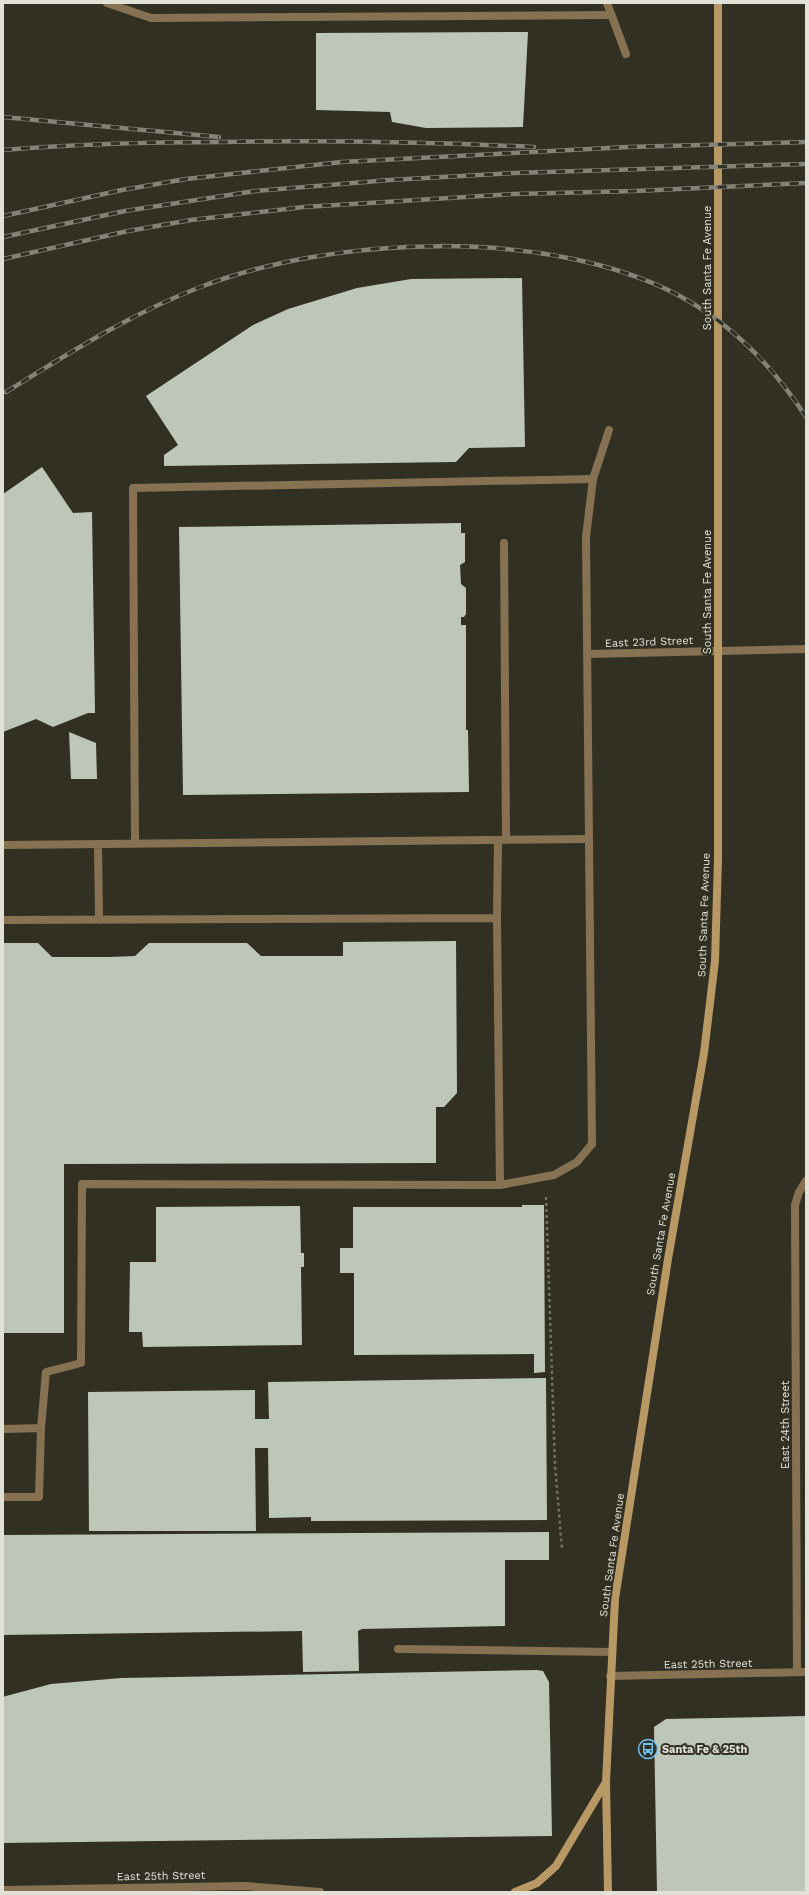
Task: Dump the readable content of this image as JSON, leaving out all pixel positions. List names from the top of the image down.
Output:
{
  "streets": {
    "main road": ["South Santa Fe Avenue"],
    "street": ["East 23rd Street", "East 24th Street", "East 25th Street"]
  },
  "crossings": [
    ["South Santa Fe Avenue", "East 25th Street"],
    ["East 24th Street", "East 25th Street"]
  ],
  "places": {
    "bus stop": ["Santa Fe & 25th"]
  }
}
